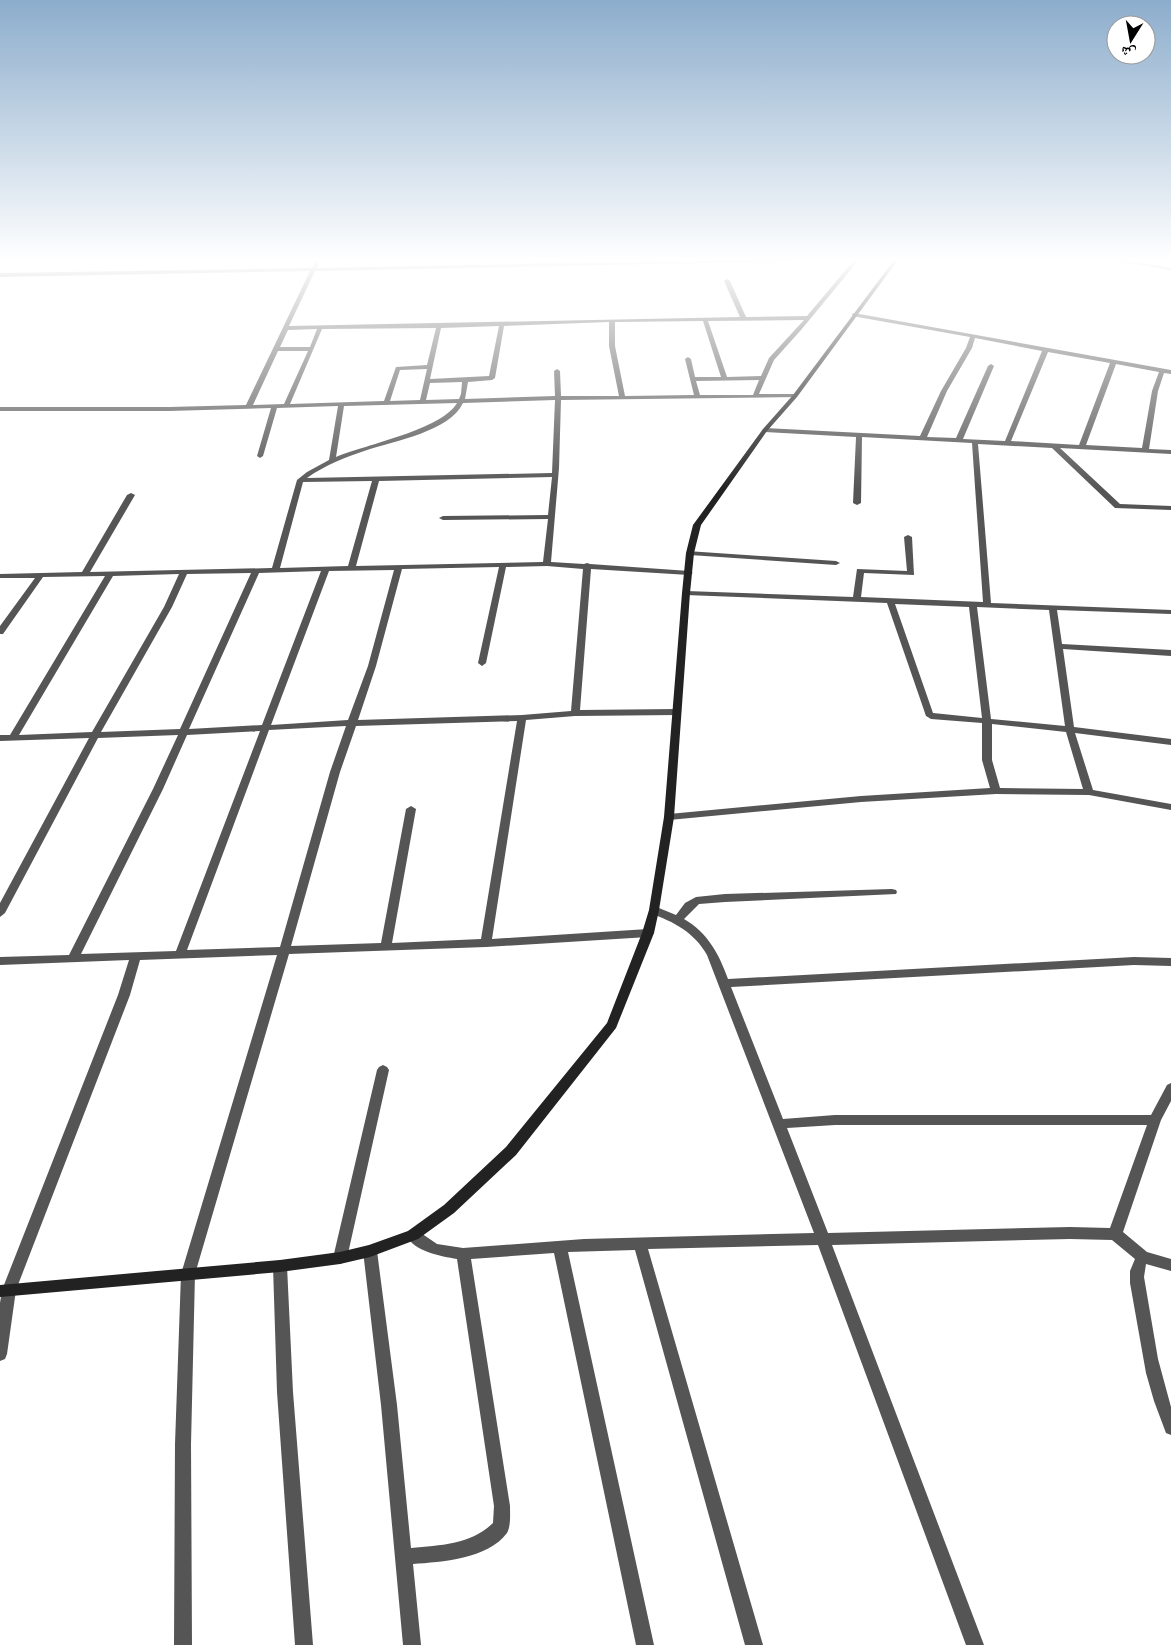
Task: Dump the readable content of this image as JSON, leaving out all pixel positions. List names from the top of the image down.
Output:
{
  "north": "bottom"
}
